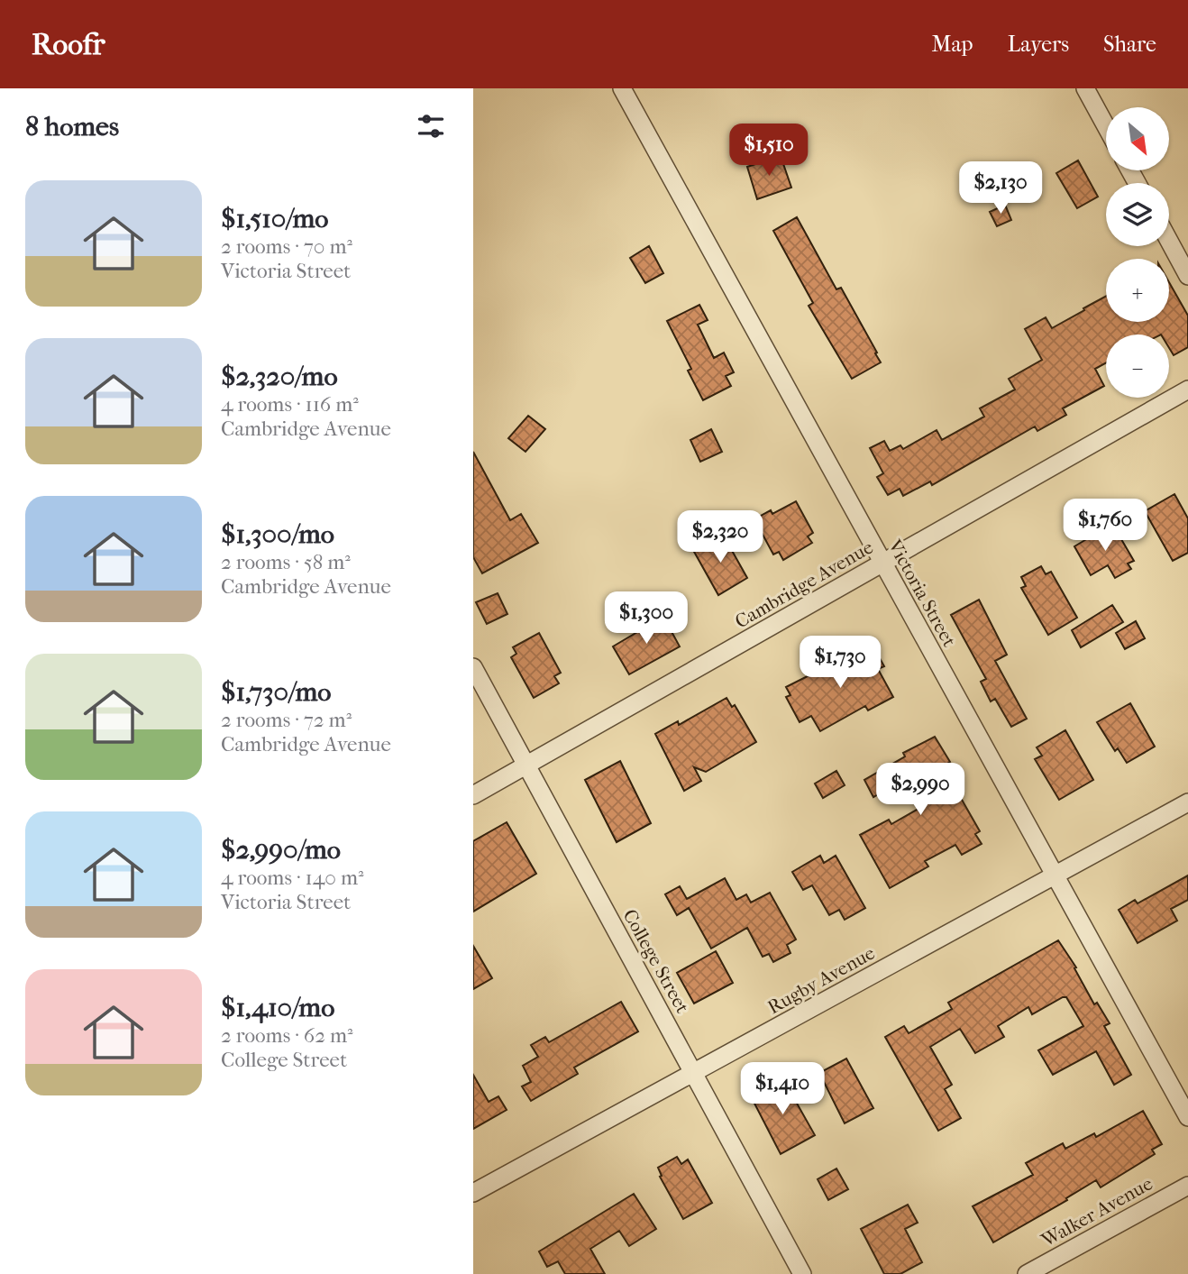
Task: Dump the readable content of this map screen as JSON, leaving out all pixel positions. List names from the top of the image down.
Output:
{
  "streets": {
    "street": [
      "Cambridge Avenue",
      "Victoria Street",
      "College Street",
      "Rugby Avenue",
      "Walker Avenue"
    ]
  },
  "crossings": [
    ["Cambridge Avenue", "Victoria Street"],
    ["Cambridge Avenue", "College Street"],
    ["Victoria Street", "Rugby Avenue"],
    ["College Street", "Rugby Avenue"]
  ],
  "north": "bottom right",
  "page": {
    "header": "Roofr",
    "nav": ["Map", "Layers", "Share"],
    "heading": "8 homes",
    "map_buttons": ["+", "−"],
    "price": [
      "$1,510",
      "$2,130",
      "$1,760",
      "$2,320",
      "$1,300",
      "$1,730",
      "$2,990",
      "$1,410"
    ],
    "list": [
      {
        "name": "$1,510/mo",
        "note": "2 rooms · 70 m² · Victoria Street"
      },
      {
        "name": "$2,320/mo",
        "note": "4 rooms · 116 m² · Cambridge Avenue"
      },
      {
        "name": "$1,300/mo",
        "note": "2 rooms · 58 m² · Cambridge Avenue"
      },
      {
        "name": "$1,730/mo",
        "note": "2 rooms · 72 m² · Cambridge Avenue"
      },
      {
        "name": "$2,990/mo",
        "note": "4 rooms · 140 m² · Victoria Street"
      },
      {
        "name": "$1,410/mo",
        "note": "2 rooms · 62 m² · College Street"
      }
    ]
  }
}
